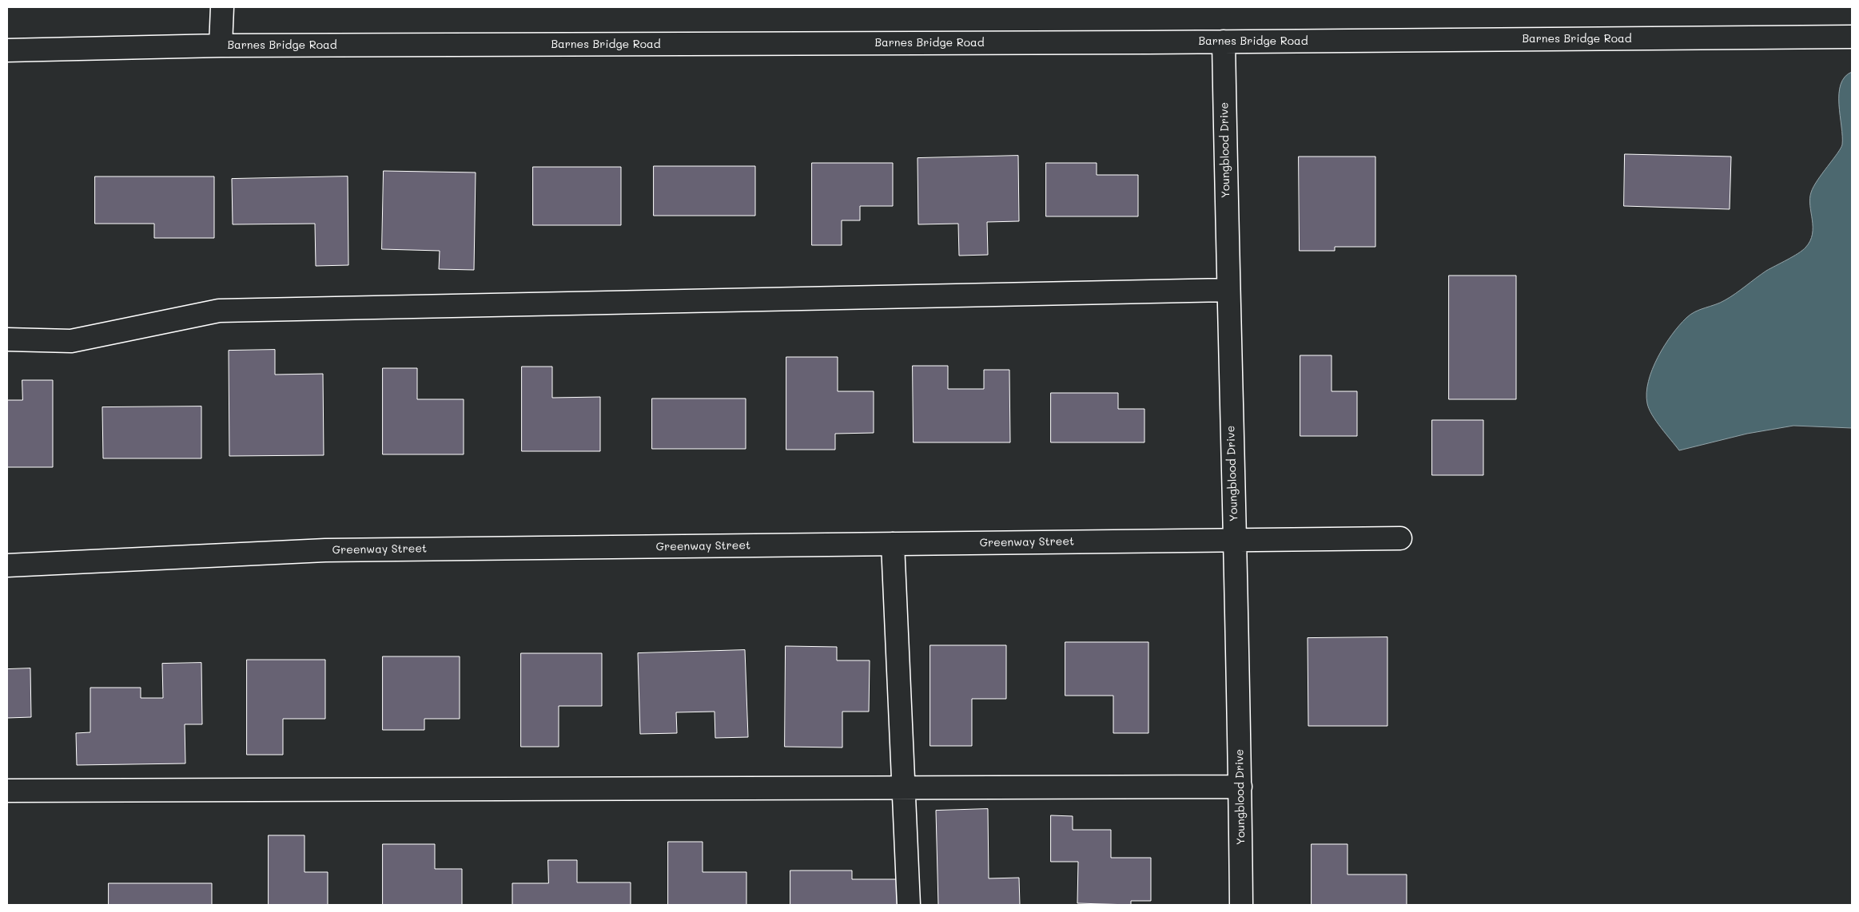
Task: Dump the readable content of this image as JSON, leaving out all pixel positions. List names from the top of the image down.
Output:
{
  "streets": {
    "street": ["Barnes Bridge Road", "Youngblood Drive", "Greenway Street"]
  },
  "crossings": [
    ["Barnes Bridge Road", "Youngblood Drive"],
    ["Youngblood Drive", "Greenway Street"]
  ]
}
